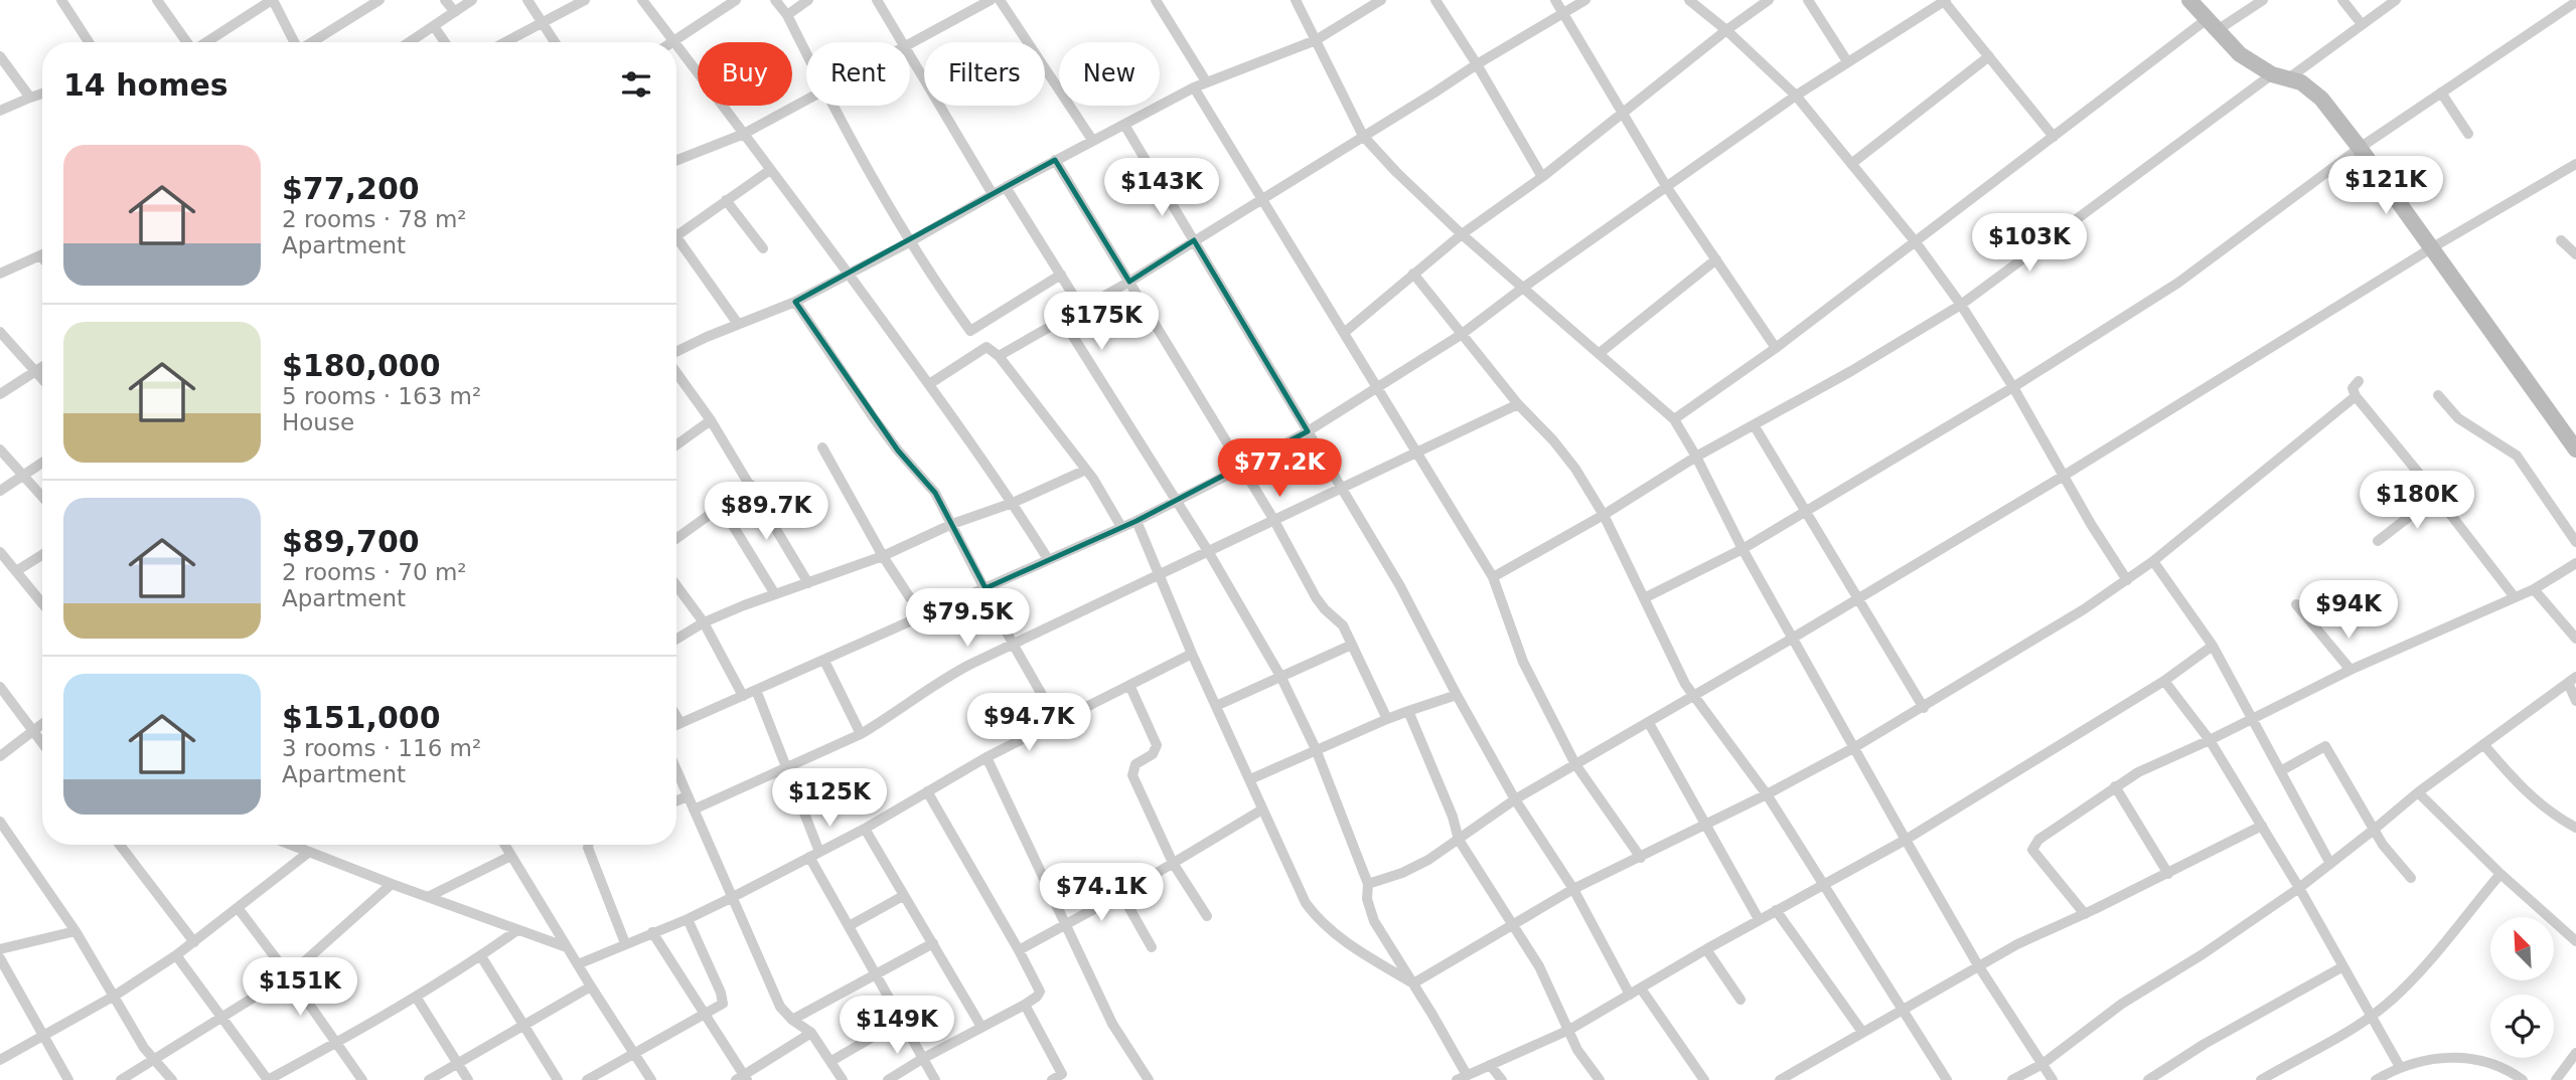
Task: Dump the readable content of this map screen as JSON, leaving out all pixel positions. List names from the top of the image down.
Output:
{
  "north": "top left",
  "page": {
    "chip": [
      "Buy",
      "Rent",
      "Filters",
      "New"
    ],
    "heading": "14 homes",
    "list": [
      {
        "name": "$77,200",
        "note": "2 rooms · 78 m² · Apartment"
      },
      {
        "name": "$180,000",
        "note": "5 rooms · 163 m² · House"
      },
      {
        "name": "$89,700",
        "note": "2 rooms · 70 m² · Apartment"
      },
      {
        "name": "$151,000",
        "note": "3 rooms · 116 m² · Apartment"
      }
    ],
    "price": [
      "$121K",
      "$143K",
      "$103K",
      "$175K",
      "$77.2K",
      "$180K",
      "$89.7K",
      "$94K",
      "$79.5K",
      "$94.7K",
      "$125K",
      "$74.1K",
      "$151K",
      "$149K"
    ]
  }
}
